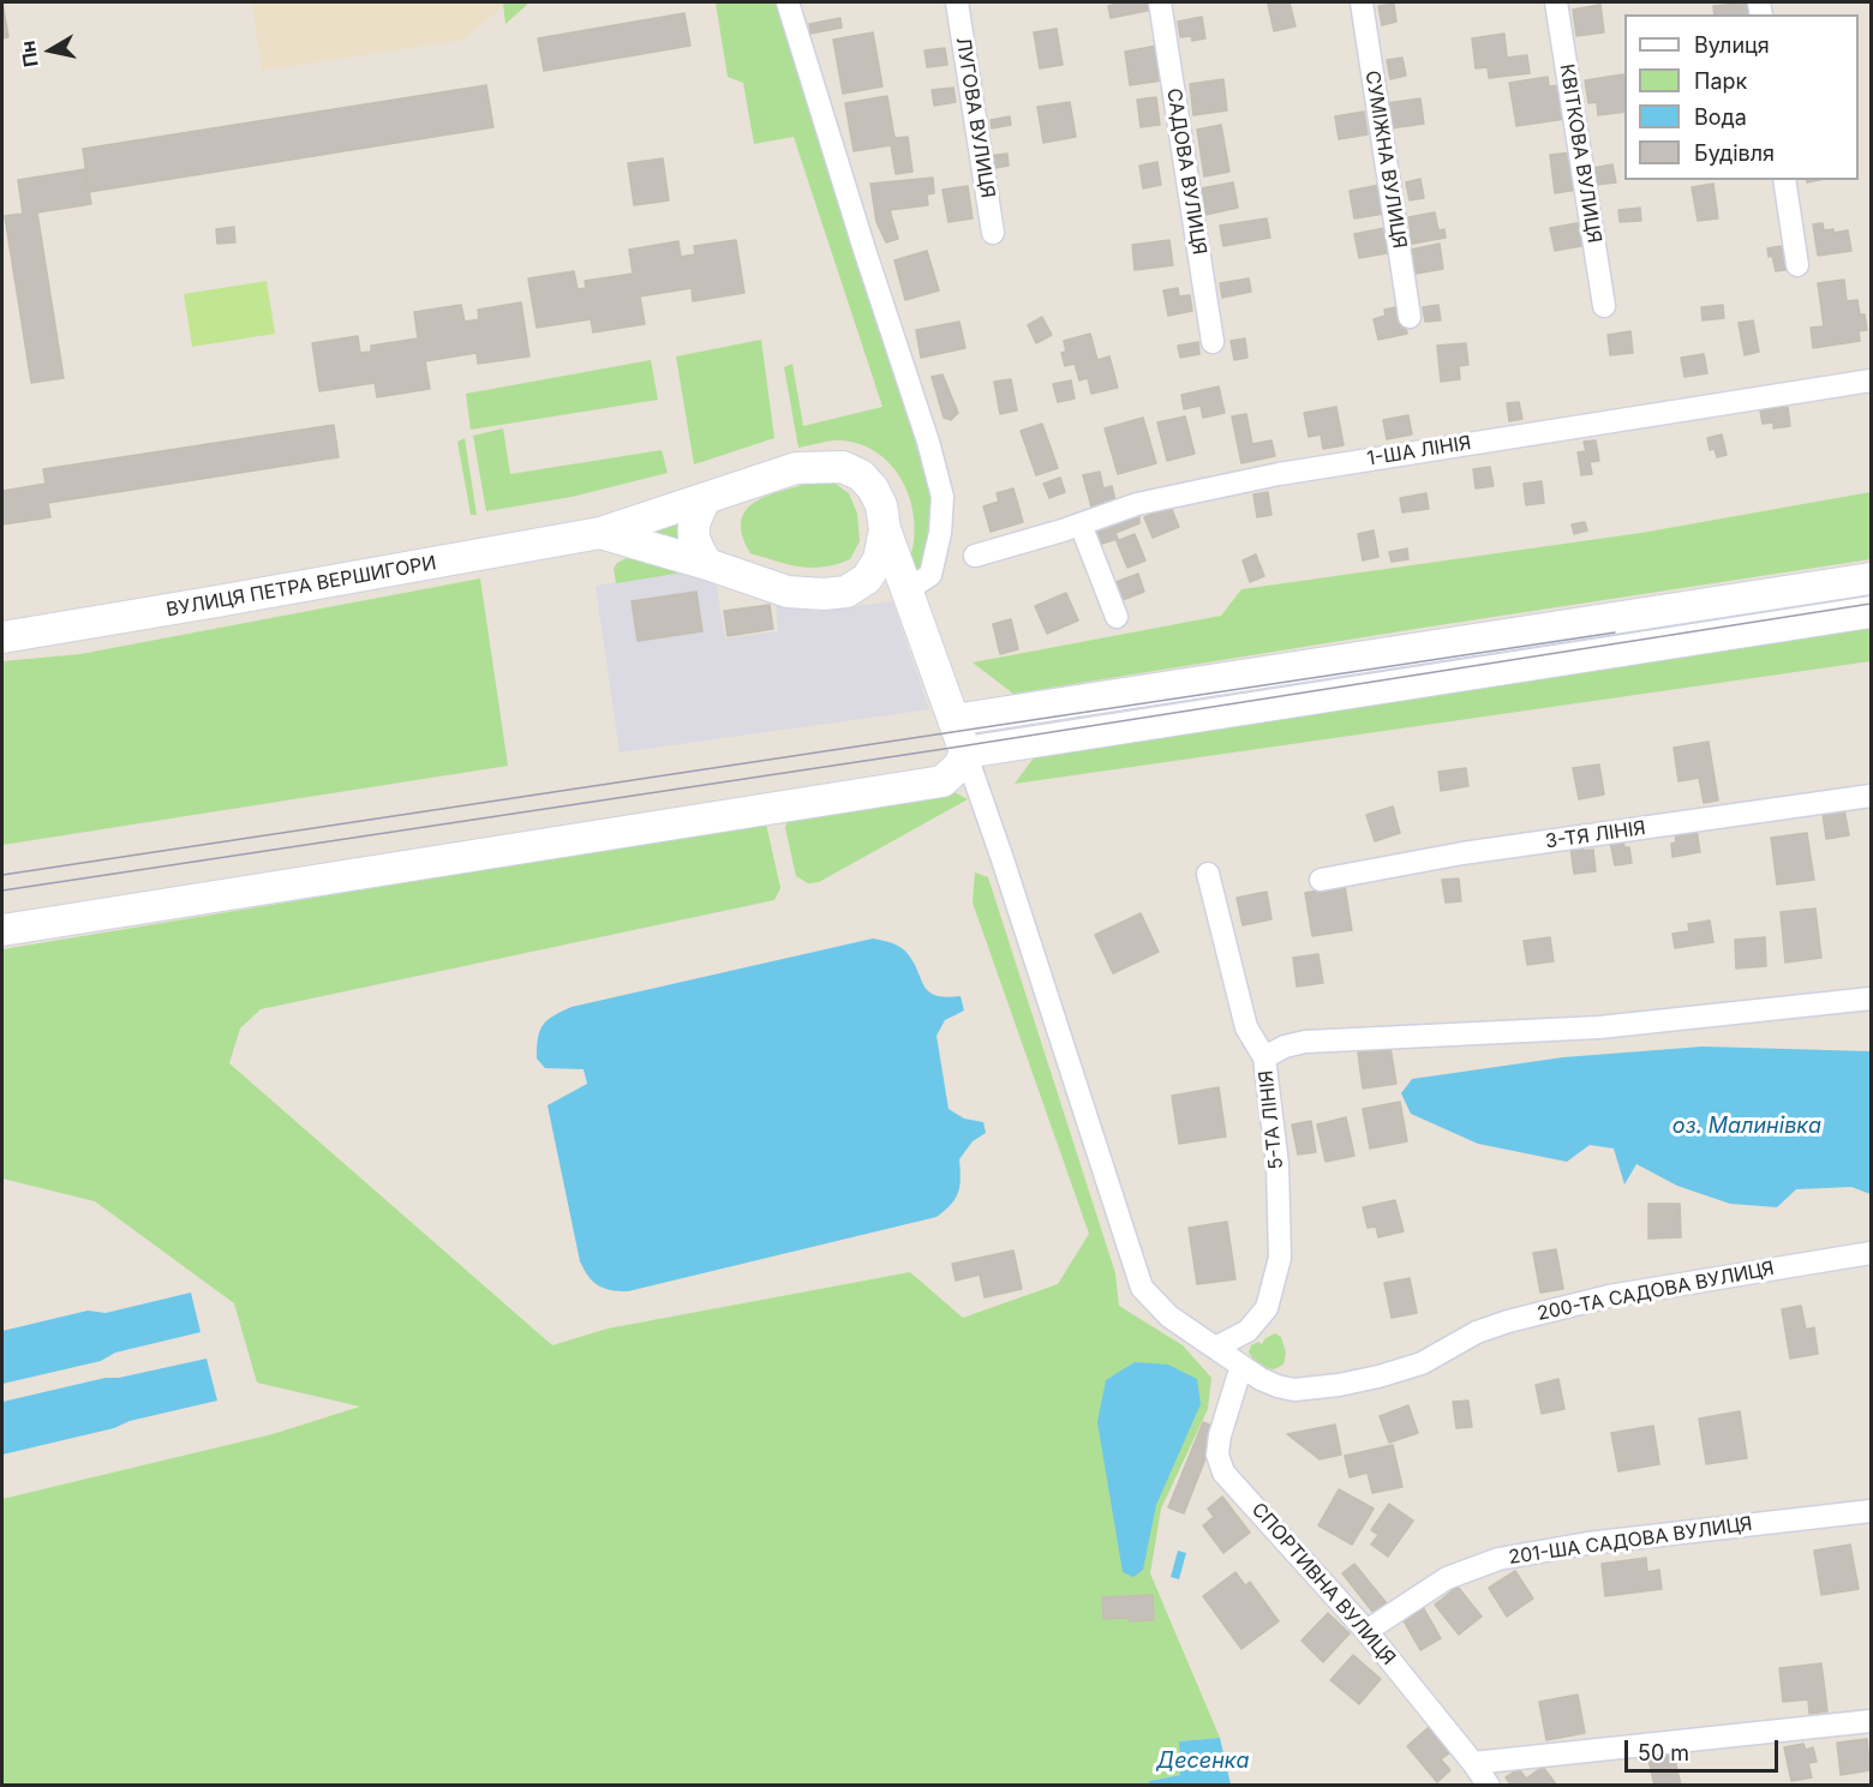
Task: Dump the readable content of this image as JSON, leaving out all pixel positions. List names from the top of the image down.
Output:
{
  "streets": {
    "main road": ["ВУЛИЦЯ ПЕТРА ВЕРШИГОРИ"],
    "street": [
      "ЛУГОВА ВУЛИЦЯ",
      "КВІТКОВА ВУЛИЦЯ",
      "СУМІЖНА ВУЛИЦЯ",
      "САДОВА ВУЛИЦЯ",
      "1-ША ЛІНІЯ",
      "3-ТЯ ЛІНІЯ",
      "5-ТА ЛІНІЯ",
      "200-ТА САДОВА ВУЛИЦЯ",
      "201-ША САДОВА ВУЛИЦЯ",
      "СПОРТИВНА ВУЛИЦЯ"
    ]
  },
  "crossings": [
    ["5-ТА ЛІНІЯ", "200-ТА САДОВА ВУЛИЦЯ"],
    ["200-ТА САДОВА ВУЛИЦЯ", "СПОРТИВНА ВУЛИЦЯ"],
    ["201-ША САДОВА ВУЛИЦЯ", "СПОРТИВНА ВУЛИЦЯ"]
  ],
  "water": ["оз. Малинівка", "Десенка"],
  "legend": [
    "Вулиця",
    "Парк",
    "Вода",
    "Будівля"
  ],
  "scale_bar": "50 m",
  "north": "left"
}
